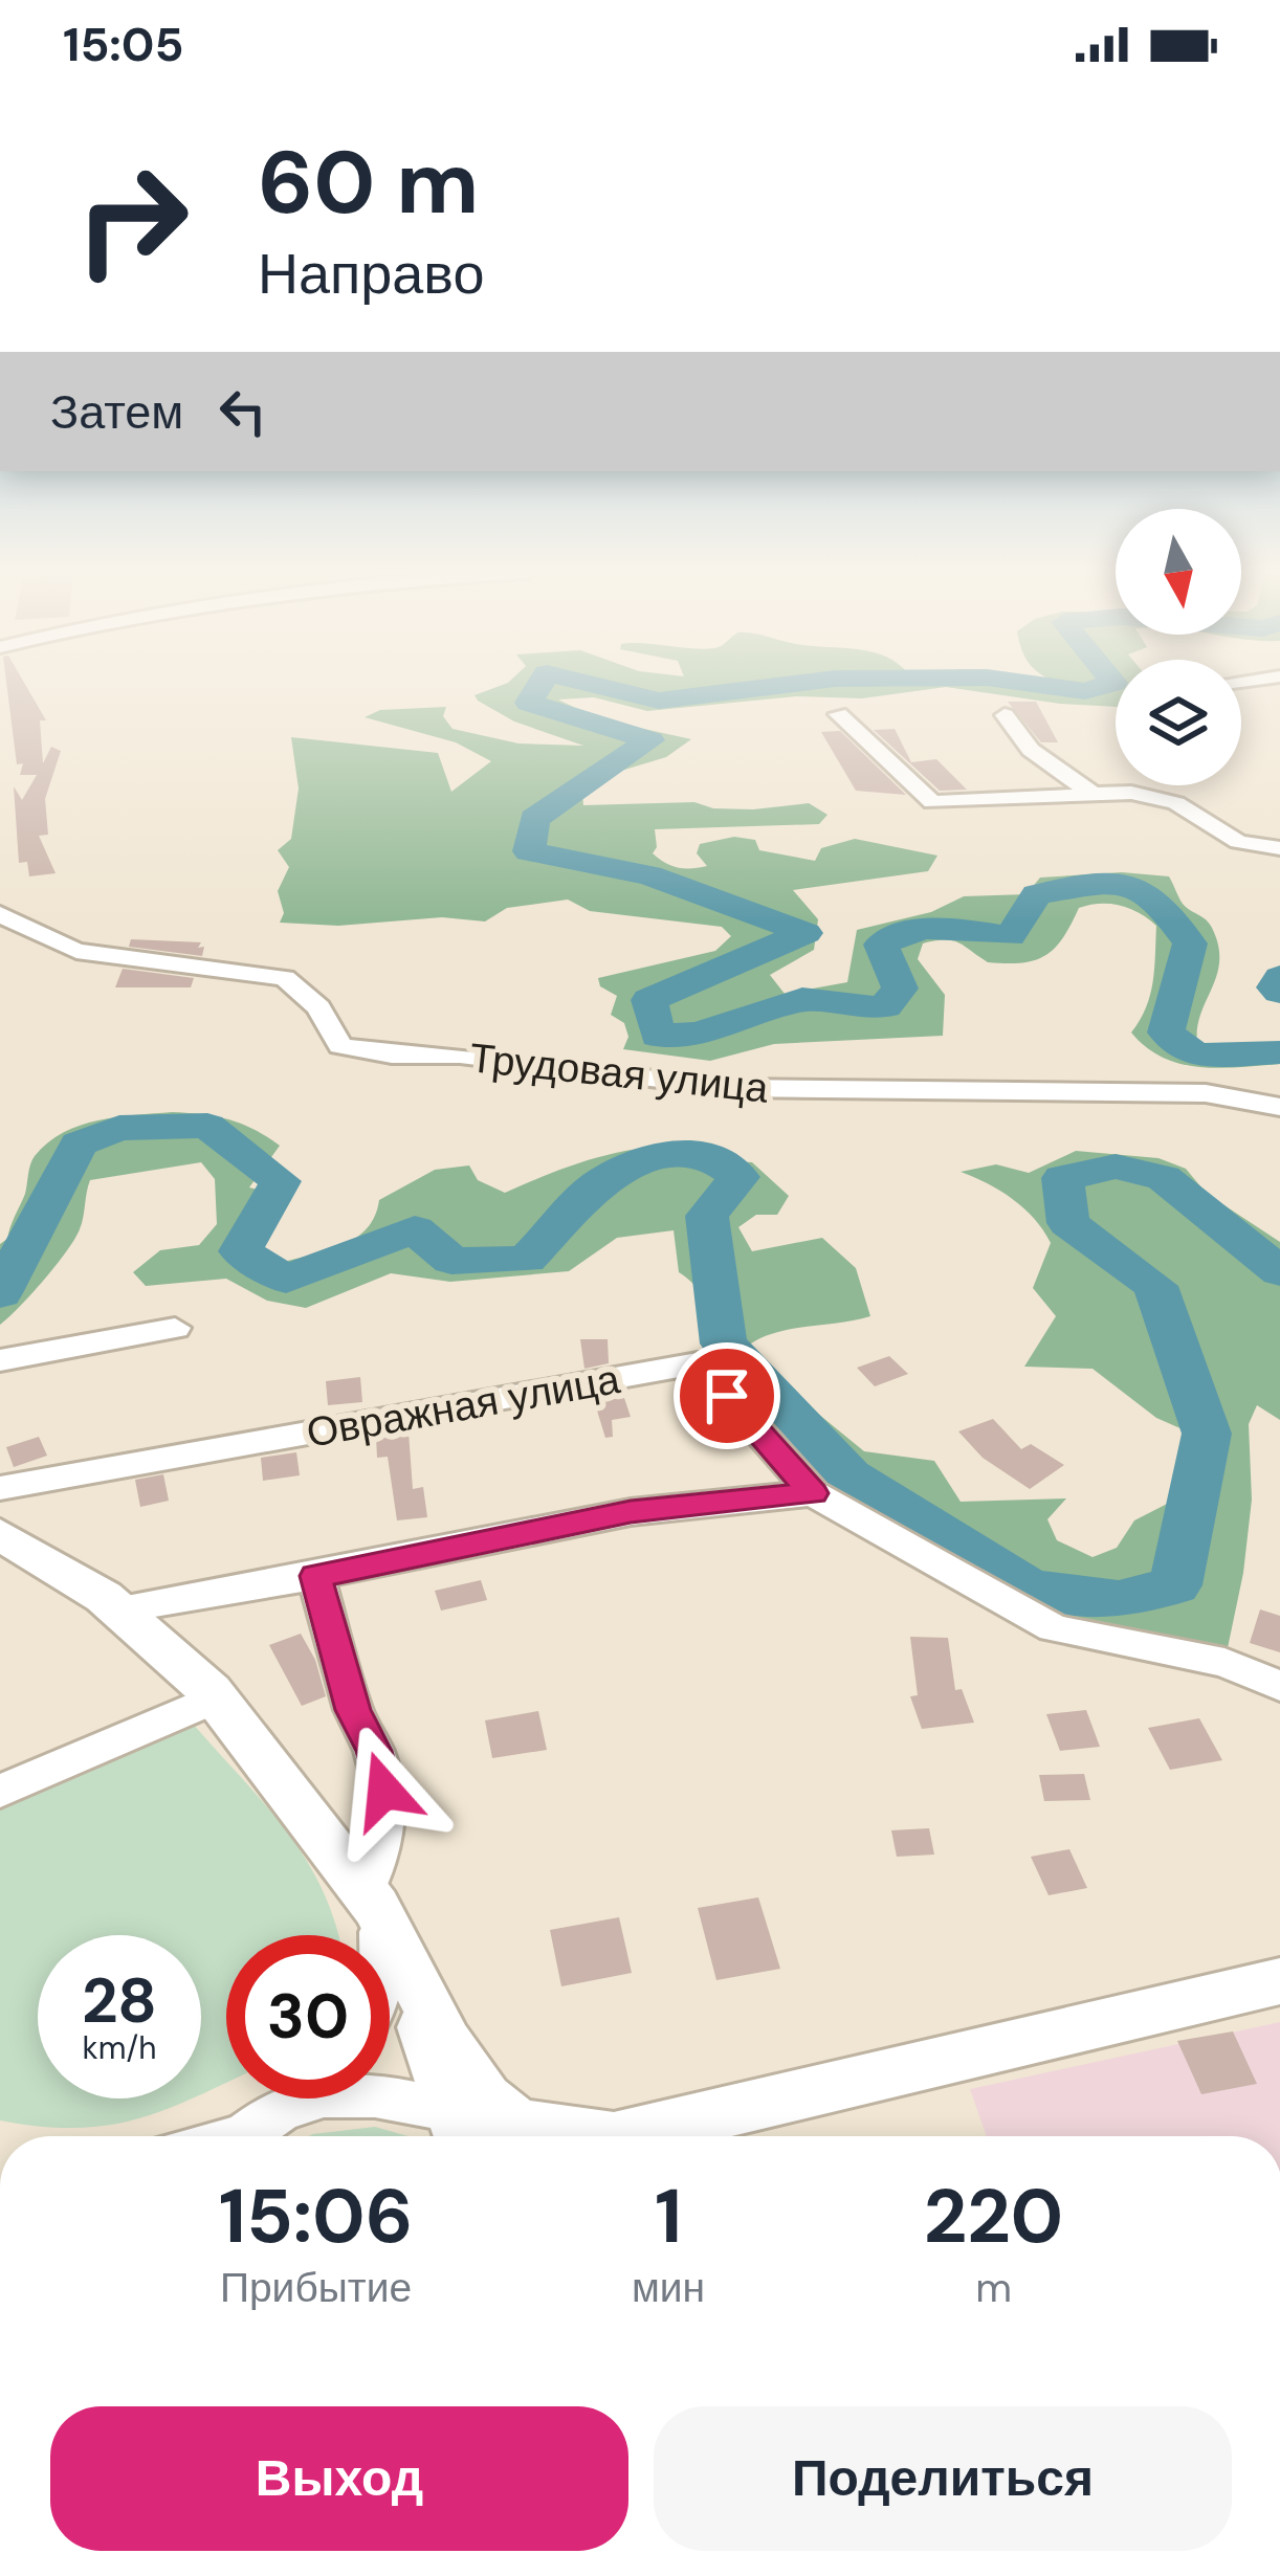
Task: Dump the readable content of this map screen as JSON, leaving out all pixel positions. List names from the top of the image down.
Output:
{
  "streets": {
    "street": ["Трудовая улица", "Овражная улица"]
  },
  "north": "bottom",
  "page": {
    "status": "15:05",
    "turn": ["60 m", "Направо"],
    "then": "Затем",
    "speed": "28 km/h",
    "limit": "30",
    "eta": [
      "15:06",
      "Прибытие",
      "1",
      "мин",
      "220",
      "m"
    ],
    "buttons": ["Выход", "Поделиться"]
  }
}
